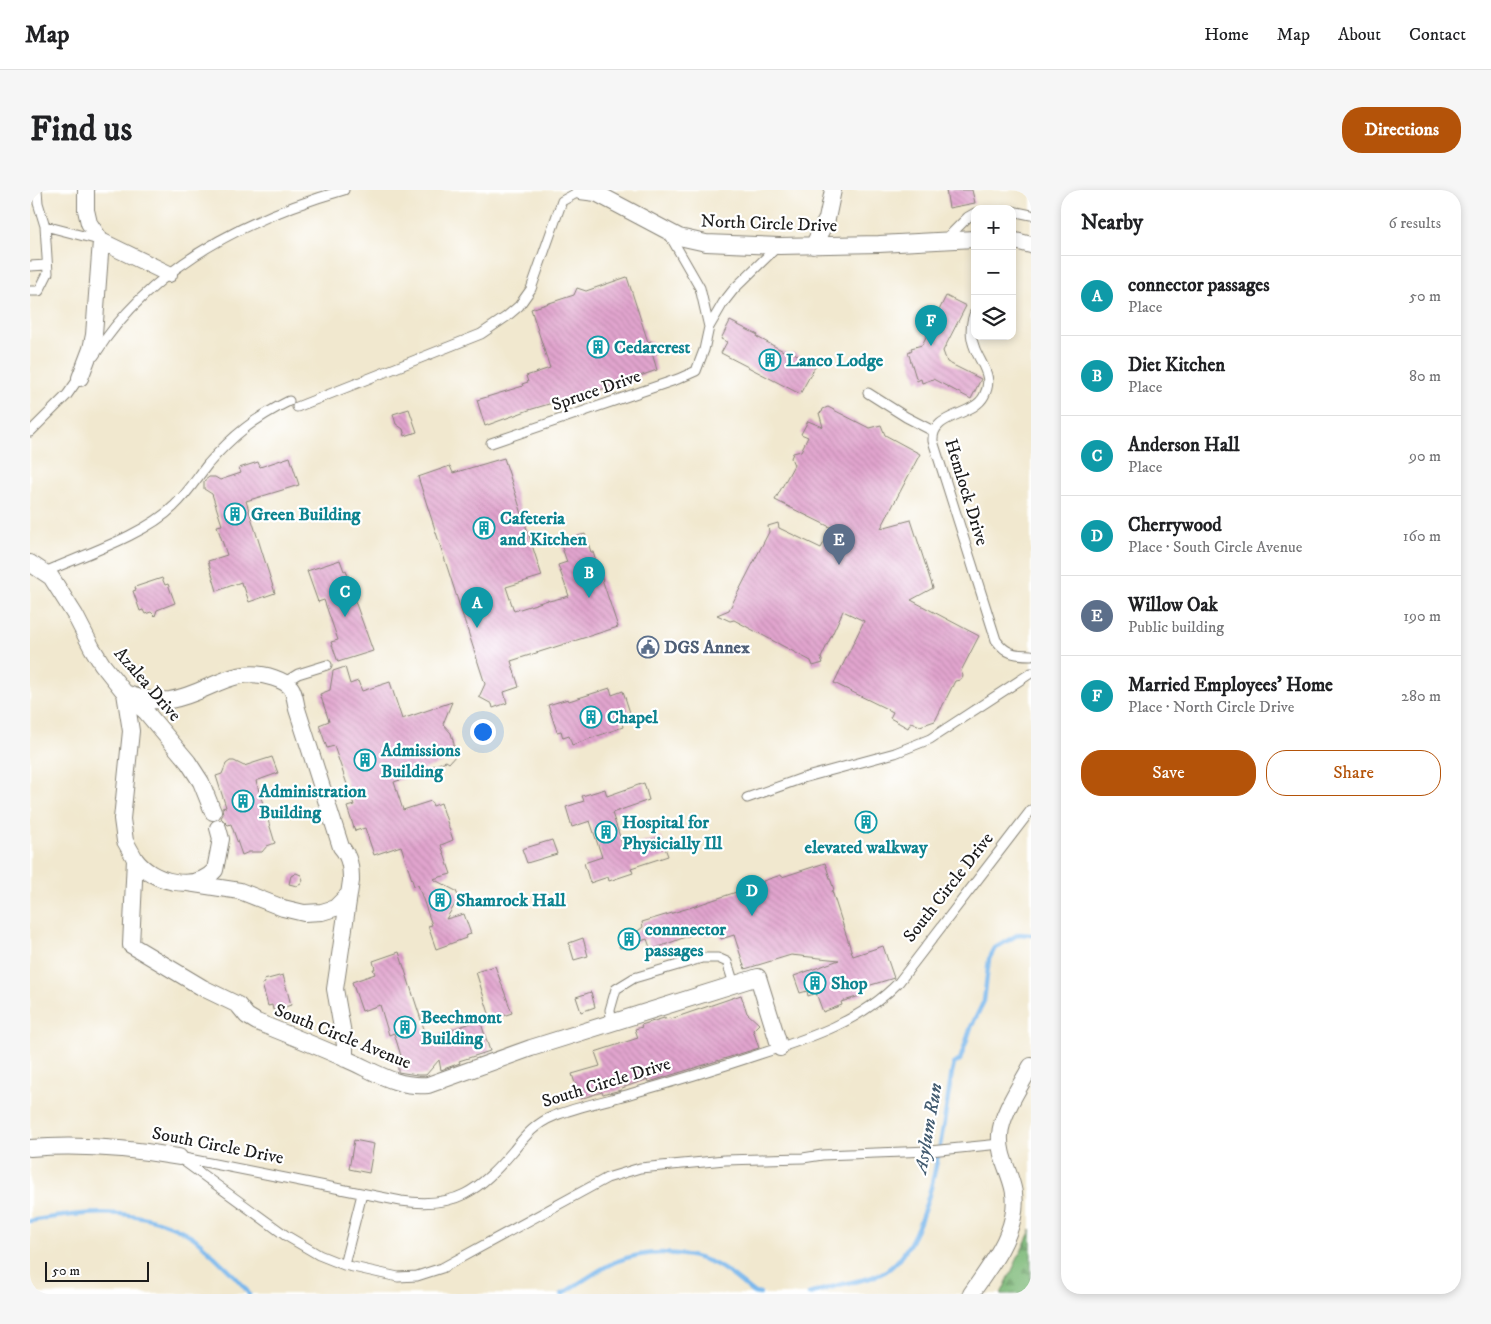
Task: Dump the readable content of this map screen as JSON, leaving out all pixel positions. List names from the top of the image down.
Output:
{
  "streets": {
    "street": [
      "North Circle Drive",
      "Azalea Drive",
      "South Circle Drive",
      "South Circle Avenue"
    ],
    "lane": ["Spruce Drive", "Hemlock Drive"]
  },
  "crossings": [
    ["North Circle Drive", "Spruce Drive"],
    ["Azalea Drive", "South Circle Avenue"],
    ["South Circle Drive", "South Circle Avenue"]
  ],
  "water": ["Asylum Run"],
  "places": {
    "building": [
      "Cedarcrest",
      "Lanco Lodge",
      "Green Building",
      "Cafeteria and Kitchen",
      "Chapel",
      "Admissions Building",
      "Administration Building",
      "elevated walkway",
      "Hospital for Physicially Ill",
      "Shamrock Hall",
      "connnector passages",
      "Shop",
      "Beechmont Building"
    ],
    "public building": ["DGS Annex"]
  },
  "scale_bar": "50 m",
  "page": {
    "header": "Map",
    "nav": [
      "Home",
      "Map",
      "About",
      "Contact"
    ],
    "buttons": [
      "Directions",
      ["Save", "Share"]
    ],
    "title": "Find us",
    "heading": ["Nearby", "6 results"],
    "map_buttons": ["+", "−"],
    "list": [
      {
        "mark": "A",
        "name": "connector passages",
        "note": "Place",
        "value": "50 m"
      },
      {
        "mark": "B",
        "name": "Diet Kitchen",
        "note": "Place",
        "value": "80 m"
      },
      {
        "mark": "C",
        "name": "Anderson Hall",
        "note": "Place",
        "value": "90 m"
      },
      {
        "mark": "D",
        "name": "Cherrywood",
        "note": "Place · South Circle Avenue",
        "value": "160 m"
      },
      {
        "mark": "E",
        "name": "Willow Oak",
        "note": "Public building",
        "value": "190 m"
      },
      {
        "mark": "F",
        "name": "Married Employees' Home",
        "note": "Place · North Circle Drive",
        "value": "280 m"
      }
    ],
    "pins": [
      "F",
      "E",
      "B",
      "C",
      "A",
      "D"
    ],
    "scale": "50 m"
  }
}
